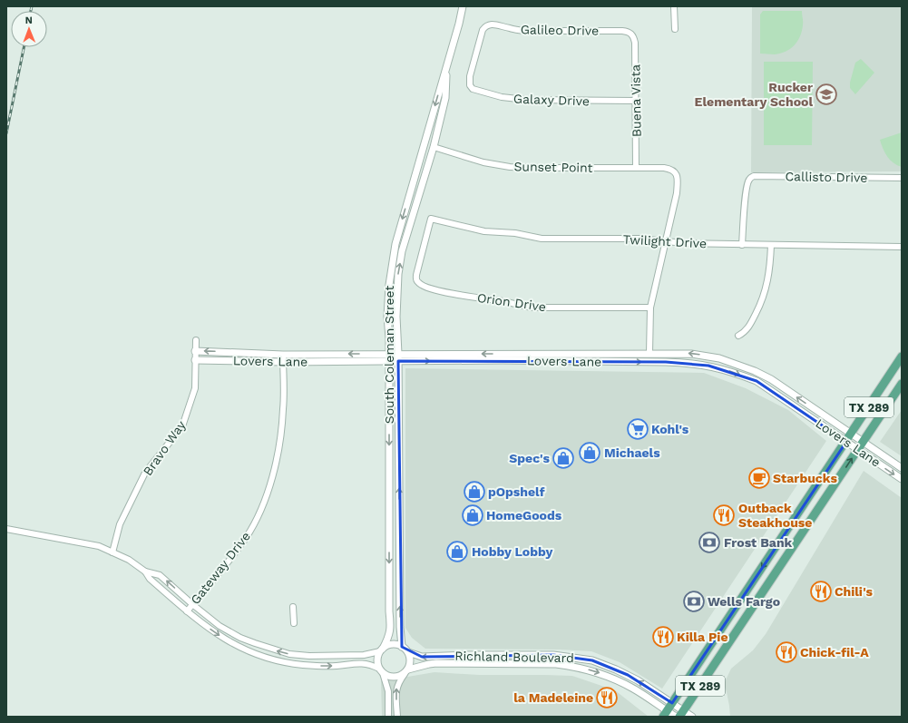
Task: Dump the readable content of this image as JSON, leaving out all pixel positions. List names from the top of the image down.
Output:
{
  "streets": {
    "main road": ["TX 289"],
    "street": [
      "Galileo Drive",
      "Galaxy Drive",
      "Buena Vista",
      "Sunset Point",
      "Callisto Drive",
      "Twilight Drive",
      "Orion Drive",
      "South Coleman Street",
      "Lovers Lane",
      "Bravo Way",
      "Gateway Drive",
      "Richland Boulevard"
    ]
  },
  "crossings": [
    ["Galileo Drive", "Galaxy Drive"],
    ["Galileo Drive", "Buena Vista"],
    ["Galaxy Drive", "Buena Vista"],
    ["Buena Vista", "Sunset Point"],
    ["Sunset Point", "Twilight Drive"],
    ["Sunset Point", "South Coleman Street"],
    ["Callisto Drive", "Twilight Drive"],
    ["Twilight Drive", "Orion Drive"],
    ["South Coleman Street", "Lovers Lane"],
    ["South Coleman Street", "Richland Boulevard"],
    ["Lovers Lane", "TX 289"],
    ["Lovers Lane", "Bravo Way"],
    ["Lovers Lane", "Gateway Drive"],
    ["TX 289", "Richland Boulevard"]
  ],
  "places": {
    "school or university": ["Rucker Elementary School"],
    "supermarket": ["Kohl's"],
    "shop": [
      "Michaels",
      "Spec's",
      "pOpshelf",
      "HomeGoods",
      "Hobby Lobby"
    ],
    "cafe": ["Starbucks"],
    "restaurant": [
      "Outback Steakhouse",
      "Chili's",
      "Killa Pie",
      "Chick-fil-A",
      "la Madeleine"
    ],
    "bank": ["Frost Bank", "Wells Fargo"]
  },
  "north": "top"
}
